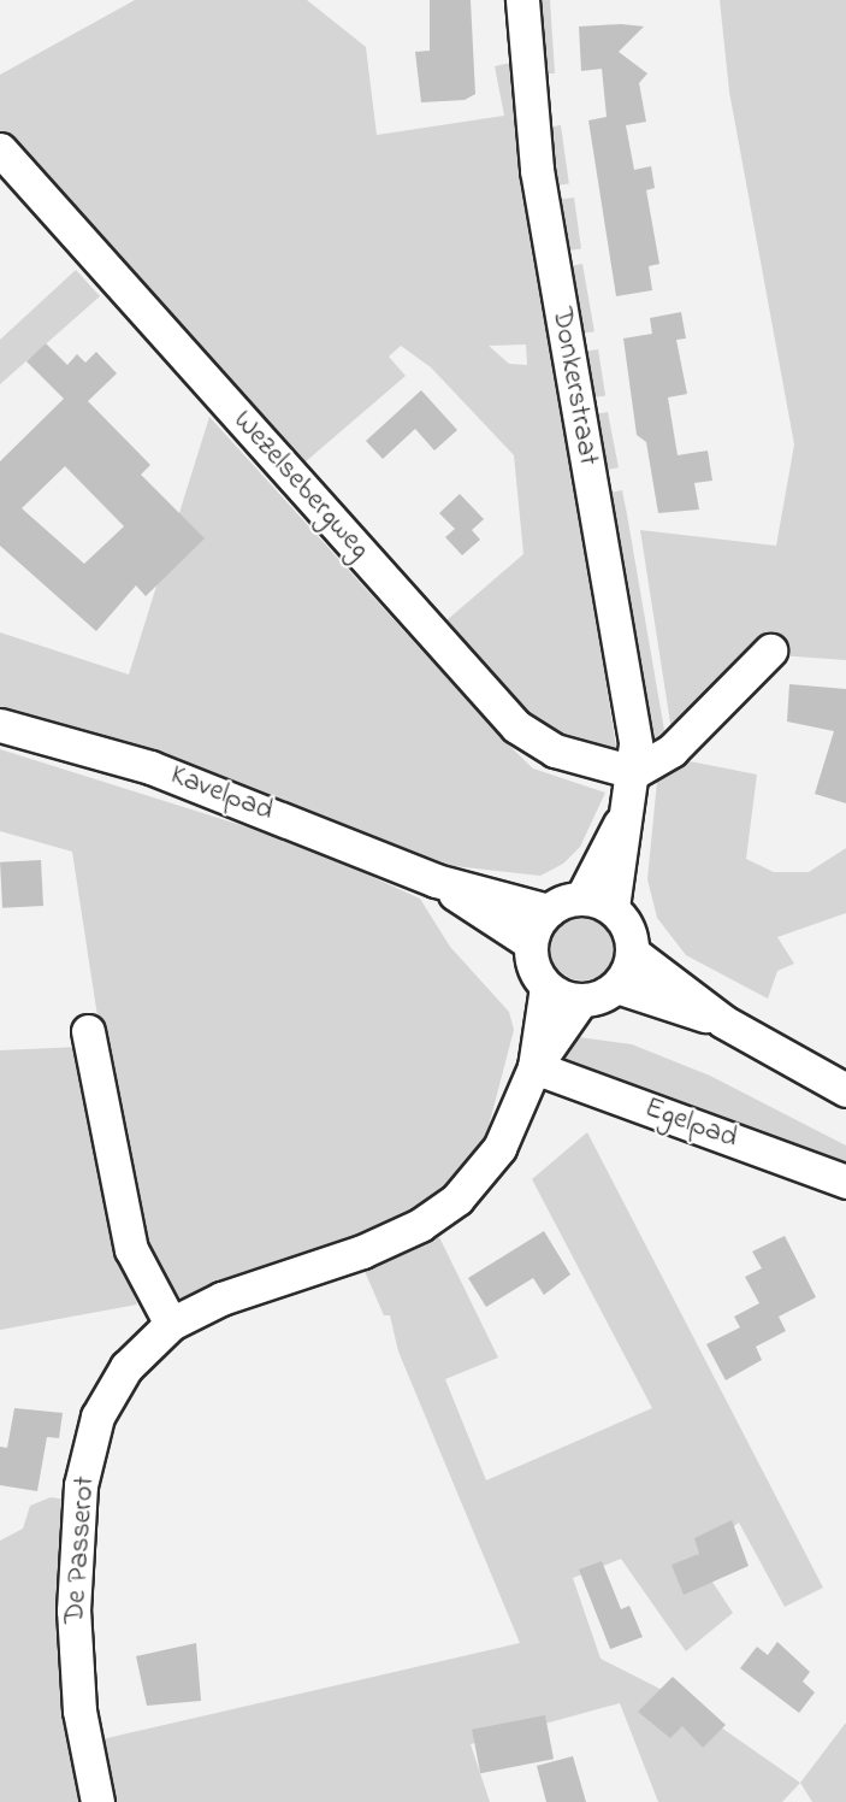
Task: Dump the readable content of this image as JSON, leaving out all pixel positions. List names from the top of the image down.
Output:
{
  "streets": {
    "street": [
      "Donkerstraat",
      "Wezelsebergweg",
      "Kavelpad",
      "Egelpad",
      "De Passerot"
    ]
  },
  "crossings": [
    ["Donkerstraat", "Wezelsebergweg"],
    ["Donkerstraat", "Kavelpad"],
    ["Donkerstraat", "De Passerot"],
    ["Kavelpad", "De Passerot"],
    ["Egelpad", "De Passerot"]
  ]
}
